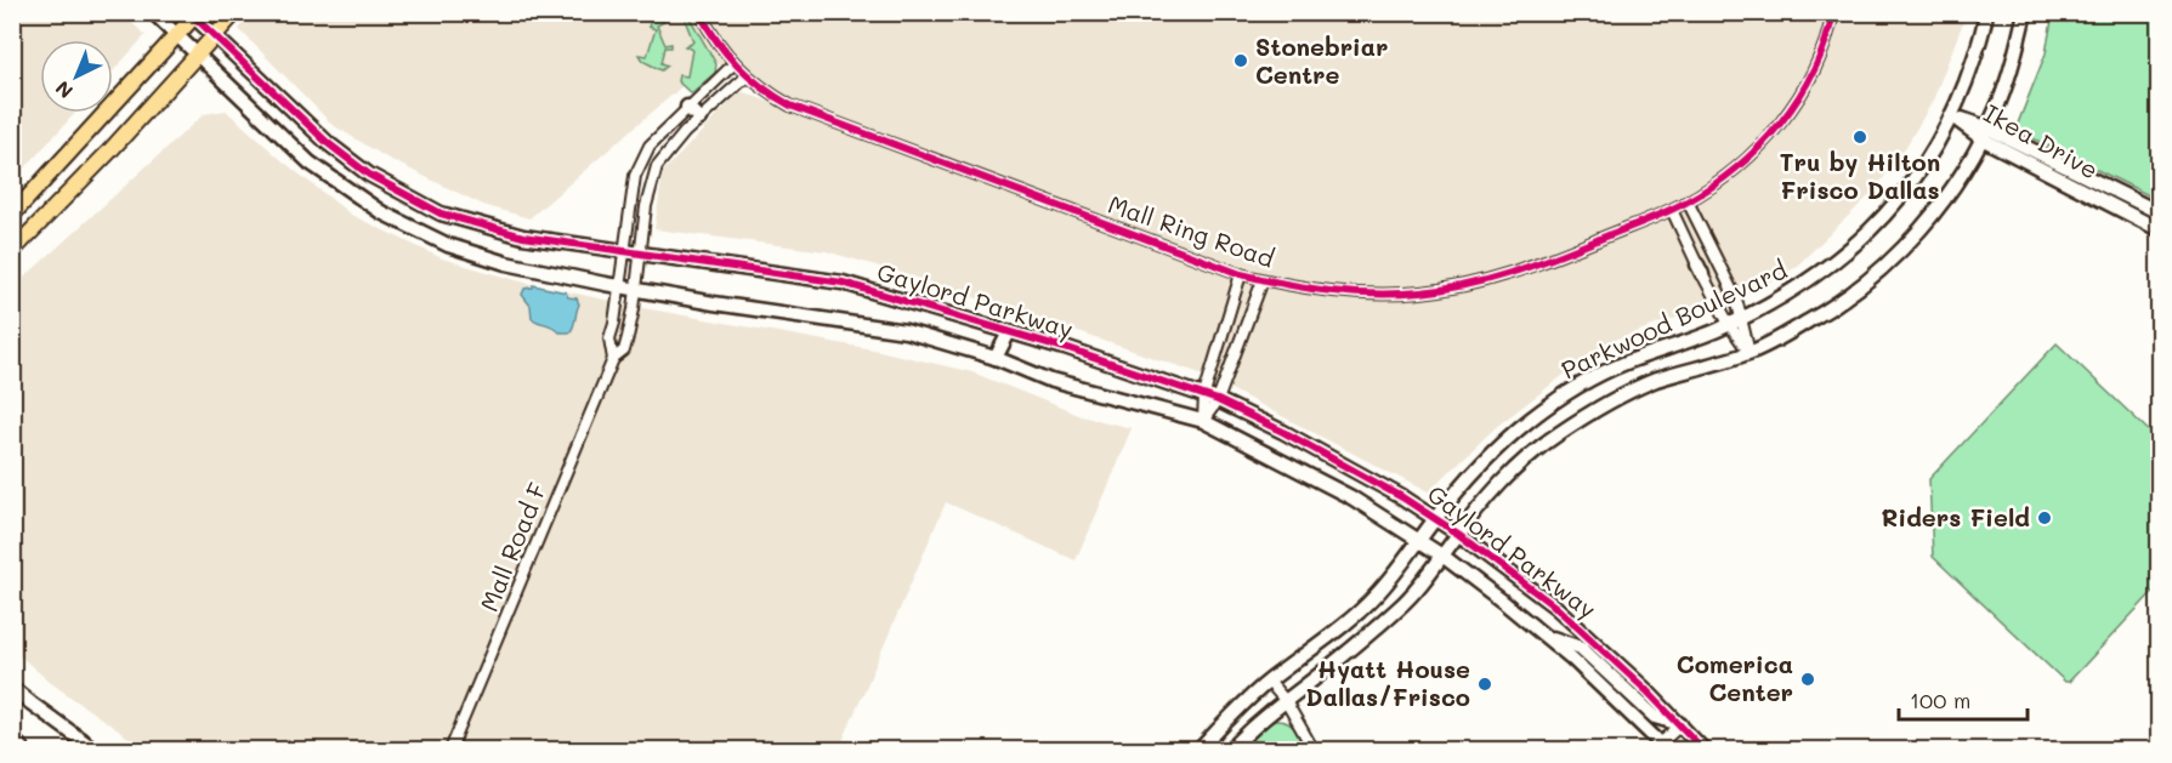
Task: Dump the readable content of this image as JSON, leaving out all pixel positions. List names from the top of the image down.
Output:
{
  "streets": {
    "street": [
      "Ikea Drive",
      "Mall Ring Road",
      "Gaylord Parkway",
      "Parkwood Boulevard",
      "Mall Road F"
    ]
  },
  "crossings": [
    ["Ikea Drive", "Parkwood Boulevard"],
    ["Mall Ring Road", "Mall Road F"],
    ["Gaylord Parkway", "Parkwood Boulevard"],
    ["Gaylord Parkway", "Mall Road F"]
  ],
  "places": [
    "Stonebriar Centre",
    "Tru by Hilton Frisco Dallas",
    "Riders Field",
    "Comerica Center",
    "Hyatt House Dallas/Frisco"
  ],
  "scale_bar": "100 m",
  "north": "bottom left"
}
